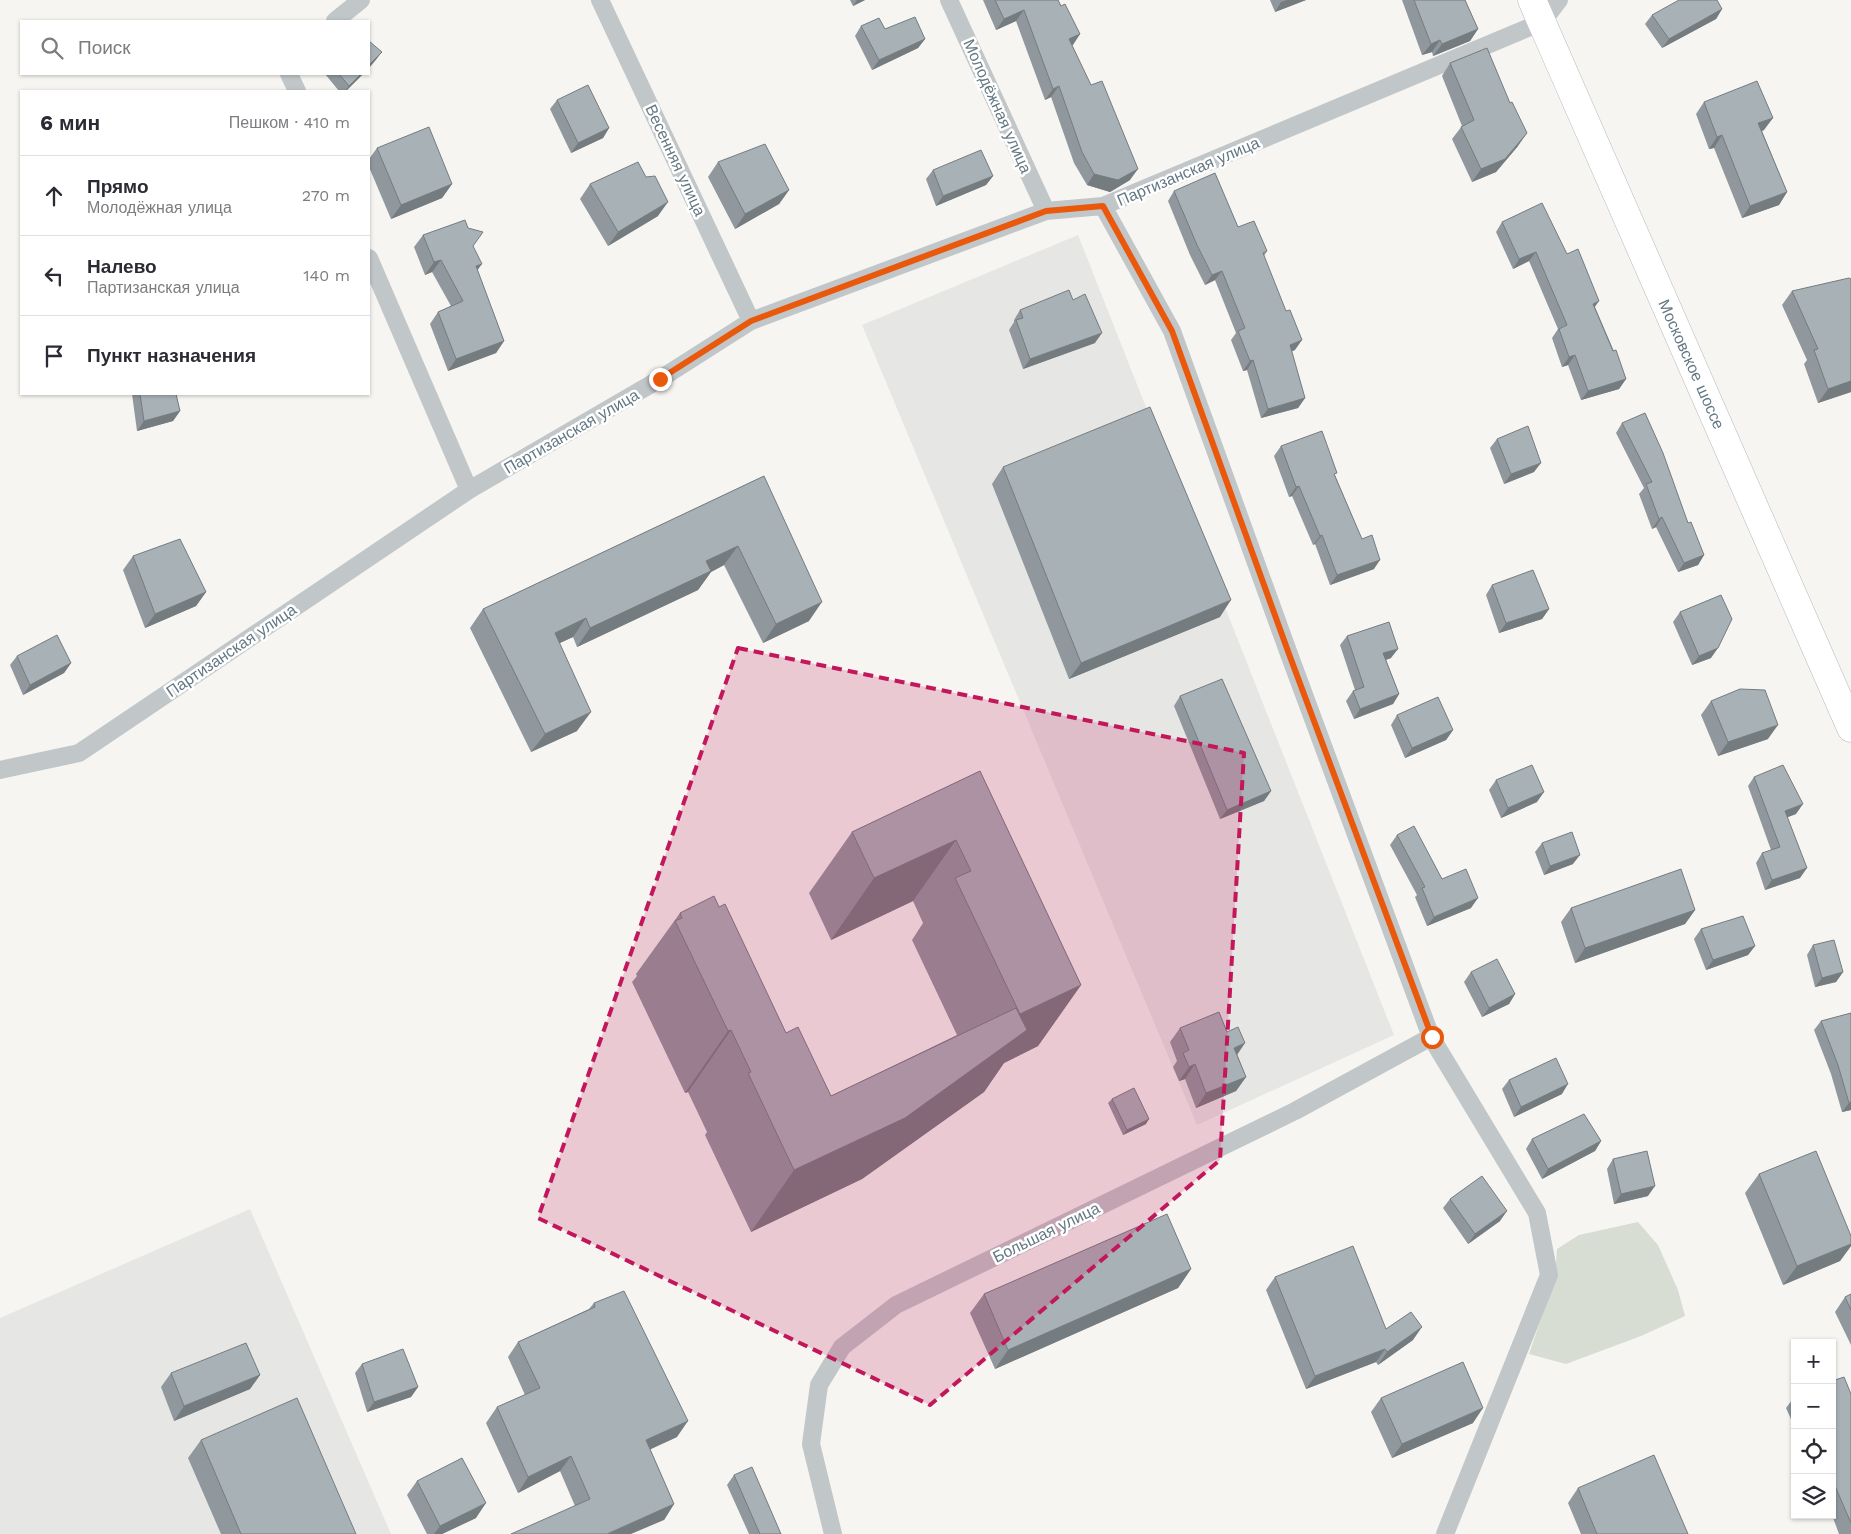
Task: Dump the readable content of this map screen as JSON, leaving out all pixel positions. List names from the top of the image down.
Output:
{
  "streets": {
    "main road": ["Московское шоссе"],
    "street": [
      "Молодёжная улица",
      "Весенняя улица",
      "Партизанская улица",
      "Большая улица"
    ]
  },
  "crossings": [
    ["Молодёжная улица", "Партизанская улица"],
    ["Весенняя улица", "Партизанская улица"],
    ["Партизанская улица", "Московское шоссе"]
  ],
  "page": {
    "search": "Поиск",
    "heading": ["6 мин", "Пешком · 410 m"],
    "list": [
      ["Прямо", "Молодёжная улица", "270 m"],
      ["Налево", "Партизанская улица", "140 m"],
      "Пункт назначения"
    ],
    "map_buttons": ["+", "−"]
  }
}
